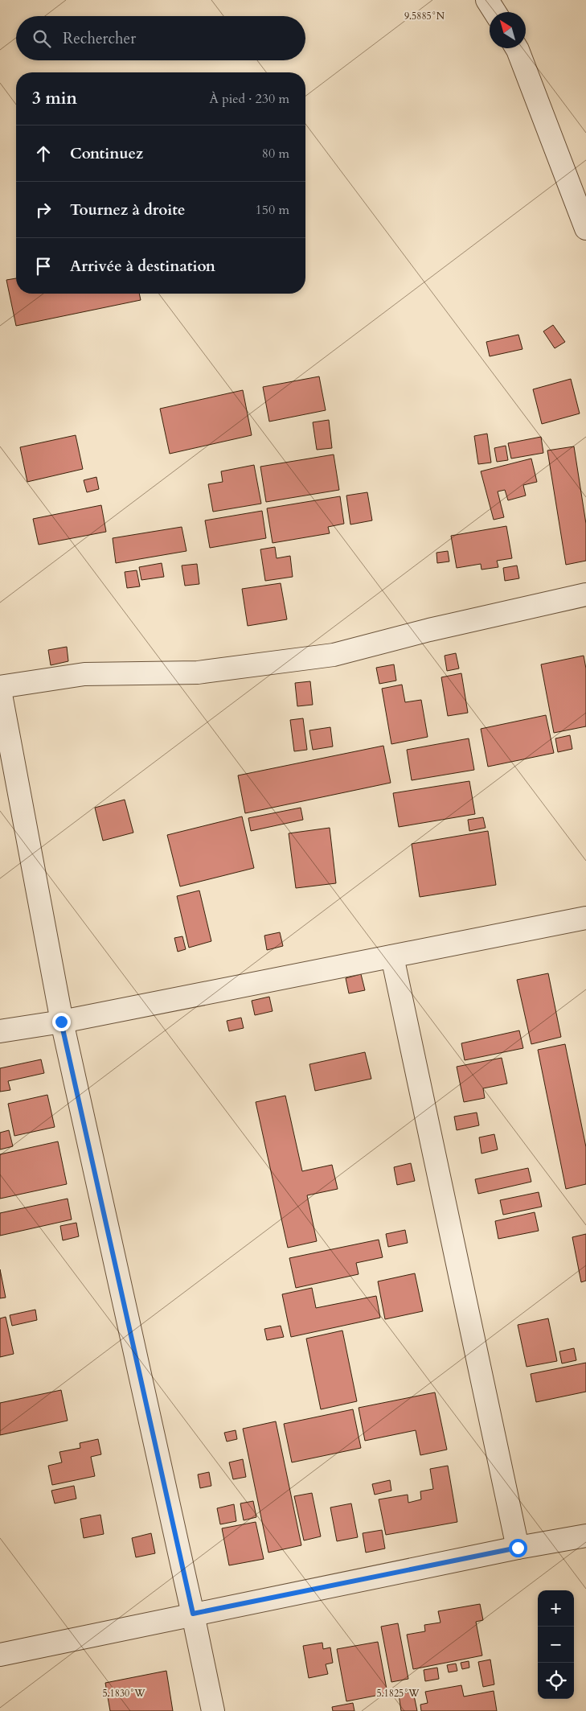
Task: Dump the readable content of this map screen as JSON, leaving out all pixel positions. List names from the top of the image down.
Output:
{
  "north": "top left",
  "page": {
    "search": "Rechercher",
    "heading": ["3 min", "À pied · 230 m"],
    "list": [
      ["Continuez", "80 m"],
      ["Tournez à droite", "150 m"],
      "Arrivée à destination"
    ],
    "map_buttons": ["+", "−"]
  },
  "coordinates": ["9.5885°N", "5.1830°W", "5.1825°W"]
}
